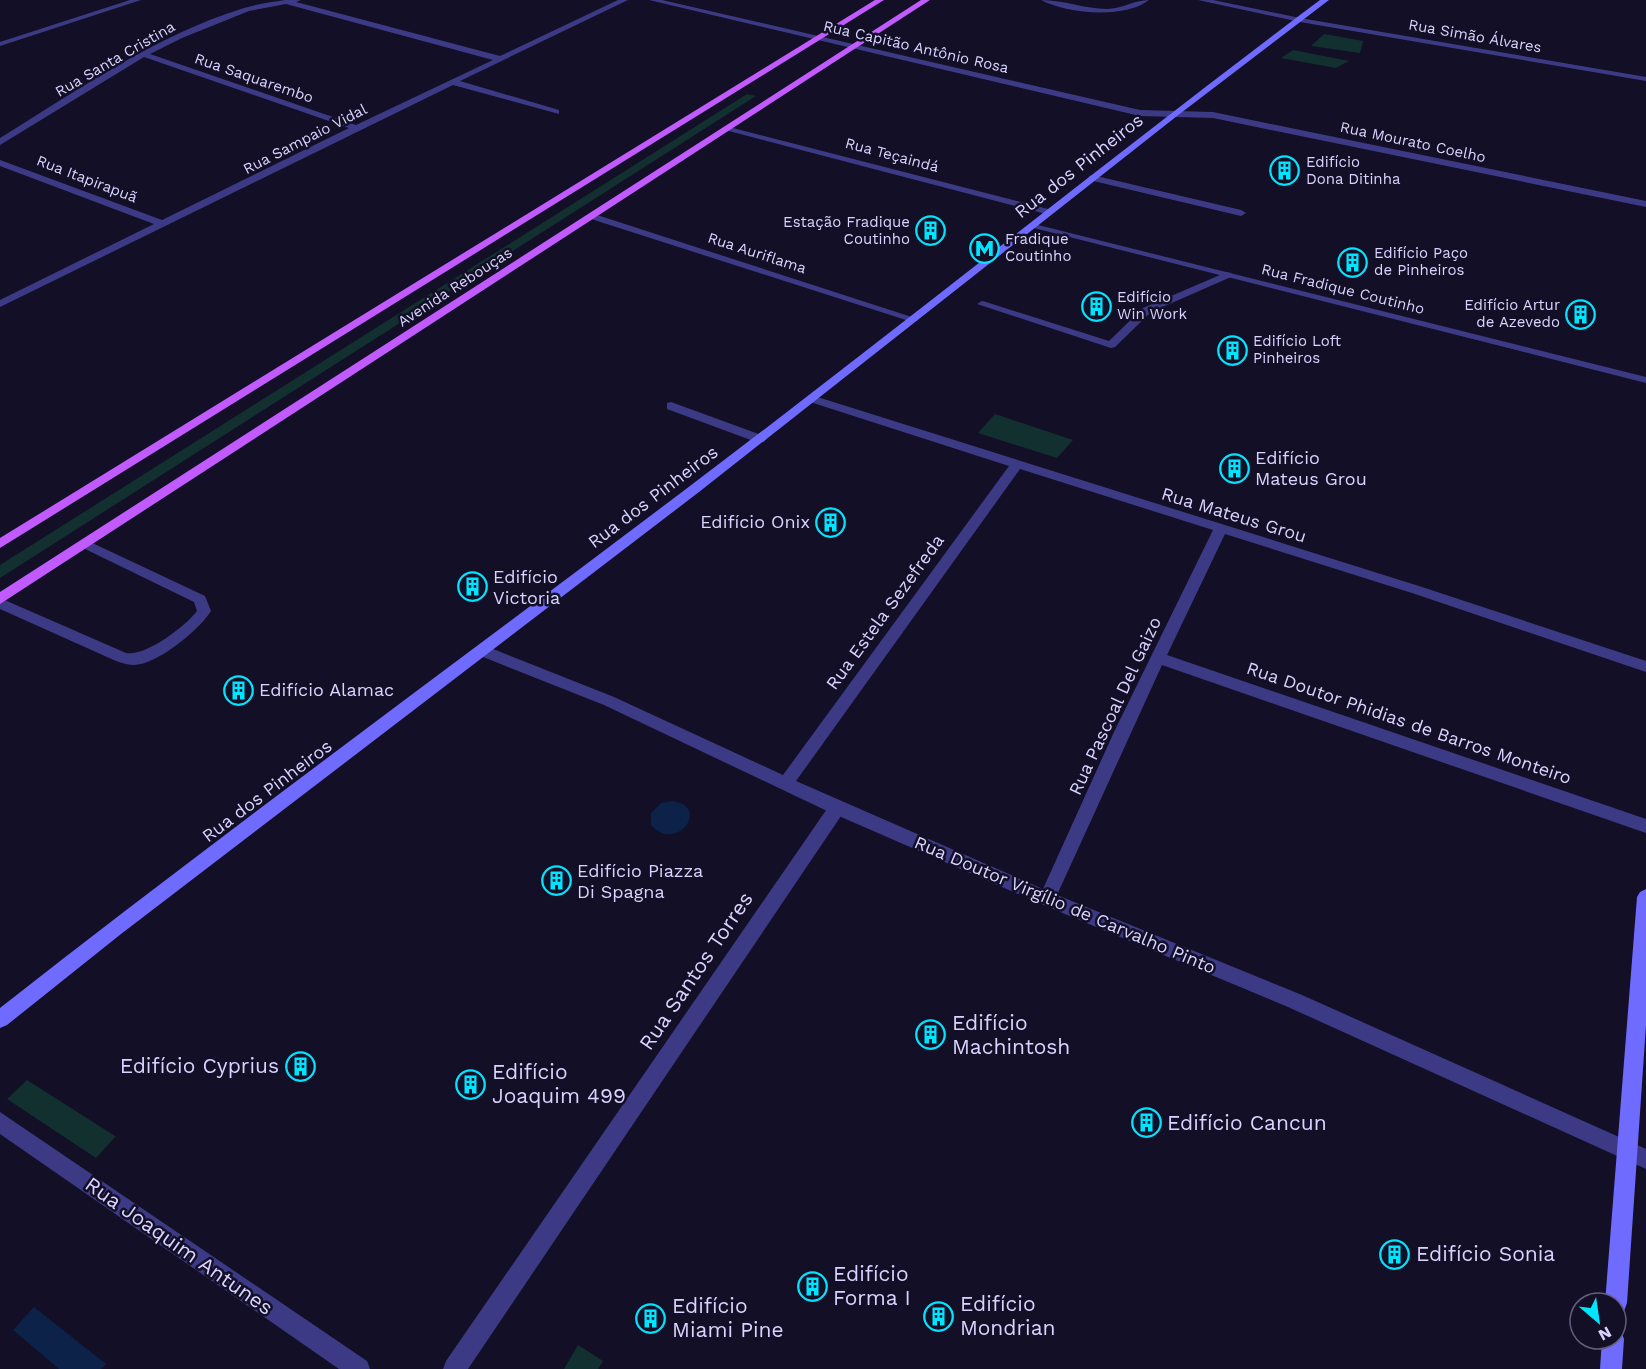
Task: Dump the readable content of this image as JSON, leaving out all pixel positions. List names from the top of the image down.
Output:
{
  "streets": {
    "main road": ["Rua dos Pinheiros", "Avenida Rebouças"],
    "street": [
      "Rua Simão Álvares",
      "Rua Capitão Antônio Rosa",
      "Rua Santa Cristina",
      "Rua Saquarembo",
      "Rua Sampaio Vidal",
      "Rua Mourato Coelho",
      "Rua Teçaindá",
      "Rua Itapirapuã",
      "Rua Auriflama",
      "Rua Fradique Coutinho",
      "Rua Mateus Grou",
      "Rua Estela Sezefreda",
      "Rua Pascoal Del Gaizo",
      "Rua Doutor Phidias de Barros Monteiro",
      "Rua Doutor Virgílio de Carvalho Pinto",
      "Rua Santos Torres",
      "Rua Joaquim Antunes"
    ]
  },
  "crossings": [
    ["Rua Simão Álvares", "Rua dos Pinheiros"],
    ["Rua Capitão Antônio Rosa", "Rua Mourato Coelho"],
    ["Rua Capitão Antônio Rosa", "Rua dos Pinheiros"],
    ["Rua Capitão Antônio Rosa", "Avenida Rebouças"],
    ["Rua Santa Cristina", "Rua Saquarembo"],
    ["Rua Saquarembo", "Rua Sampaio Vidal"],
    ["Rua Sampaio Vidal", "Rua Itapirapuã"],
    ["Rua Mourato Coelho", "Rua dos Pinheiros"],
    ["Rua Teçaindá", "Rua dos Pinheiros"],
    ["Rua Teçaindá", "Avenida Rebouças"],
    ["Rua dos Pinheiros", "Rua Auriflama"],
    ["Rua dos Pinheiros", "Rua Fradique Coutinho"],
    ["Rua dos Pinheiros", "Rua Mateus Grou"],
    ["Rua dos Pinheiros", "Rua Doutor Virgílio de Carvalho Pinto"],
    ["Rua Auriflama", "Avenida Rebouças"],
    ["Rua Mateus Grou", "Rua Estela Sezefreda"],
    ["Rua Mateus Grou", "Rua Pascoal Del Gaizo"],
    ["Rua Estela Sezefreda", "Rua Doutor Virgílio de Carvalho Pinto"],
    ["Rua Pascoal Del Gaizo", "Rua Doutor Phidias de Barros Monteiro"],
    ["Rua Pascoal Del Gaizo", "Rua Doutor Virgílio de Carvalho Pinto"],
    ["Rua Doutor Virgílio de Carvalho Pinto", "Rua Santos Torres"]
  ],
  "places": {
    "building": [
      "Edifício Dona Ditinha",
      "Estação Fradique Coutinho",
      "Edifício Paço de Pinheiros",
      "Edifício Win Work",
      "Edifício Artur de Azevedo",
      "Edifício Loft Pinheiros",
      "Edifício Mateus Grou",
      "Edifício Onix",
      "Edifício Victoria",
      "Edifício Alamac",
      "Edifício Piazza Di Spagna",
      "Edifício Machintosh",
      "Edifício Cyprius",
      "Edifício Joaquim 499",
      "Edifício Cancun",
      "Edifício Sonia",
      "Edifício Forma I",
      "Edifício Mondrian",
      "Edifício Miami Pine"
    ],
    "metro station": ["Fradique Coutinho"]
  },
  "north": "bottom right"
}
